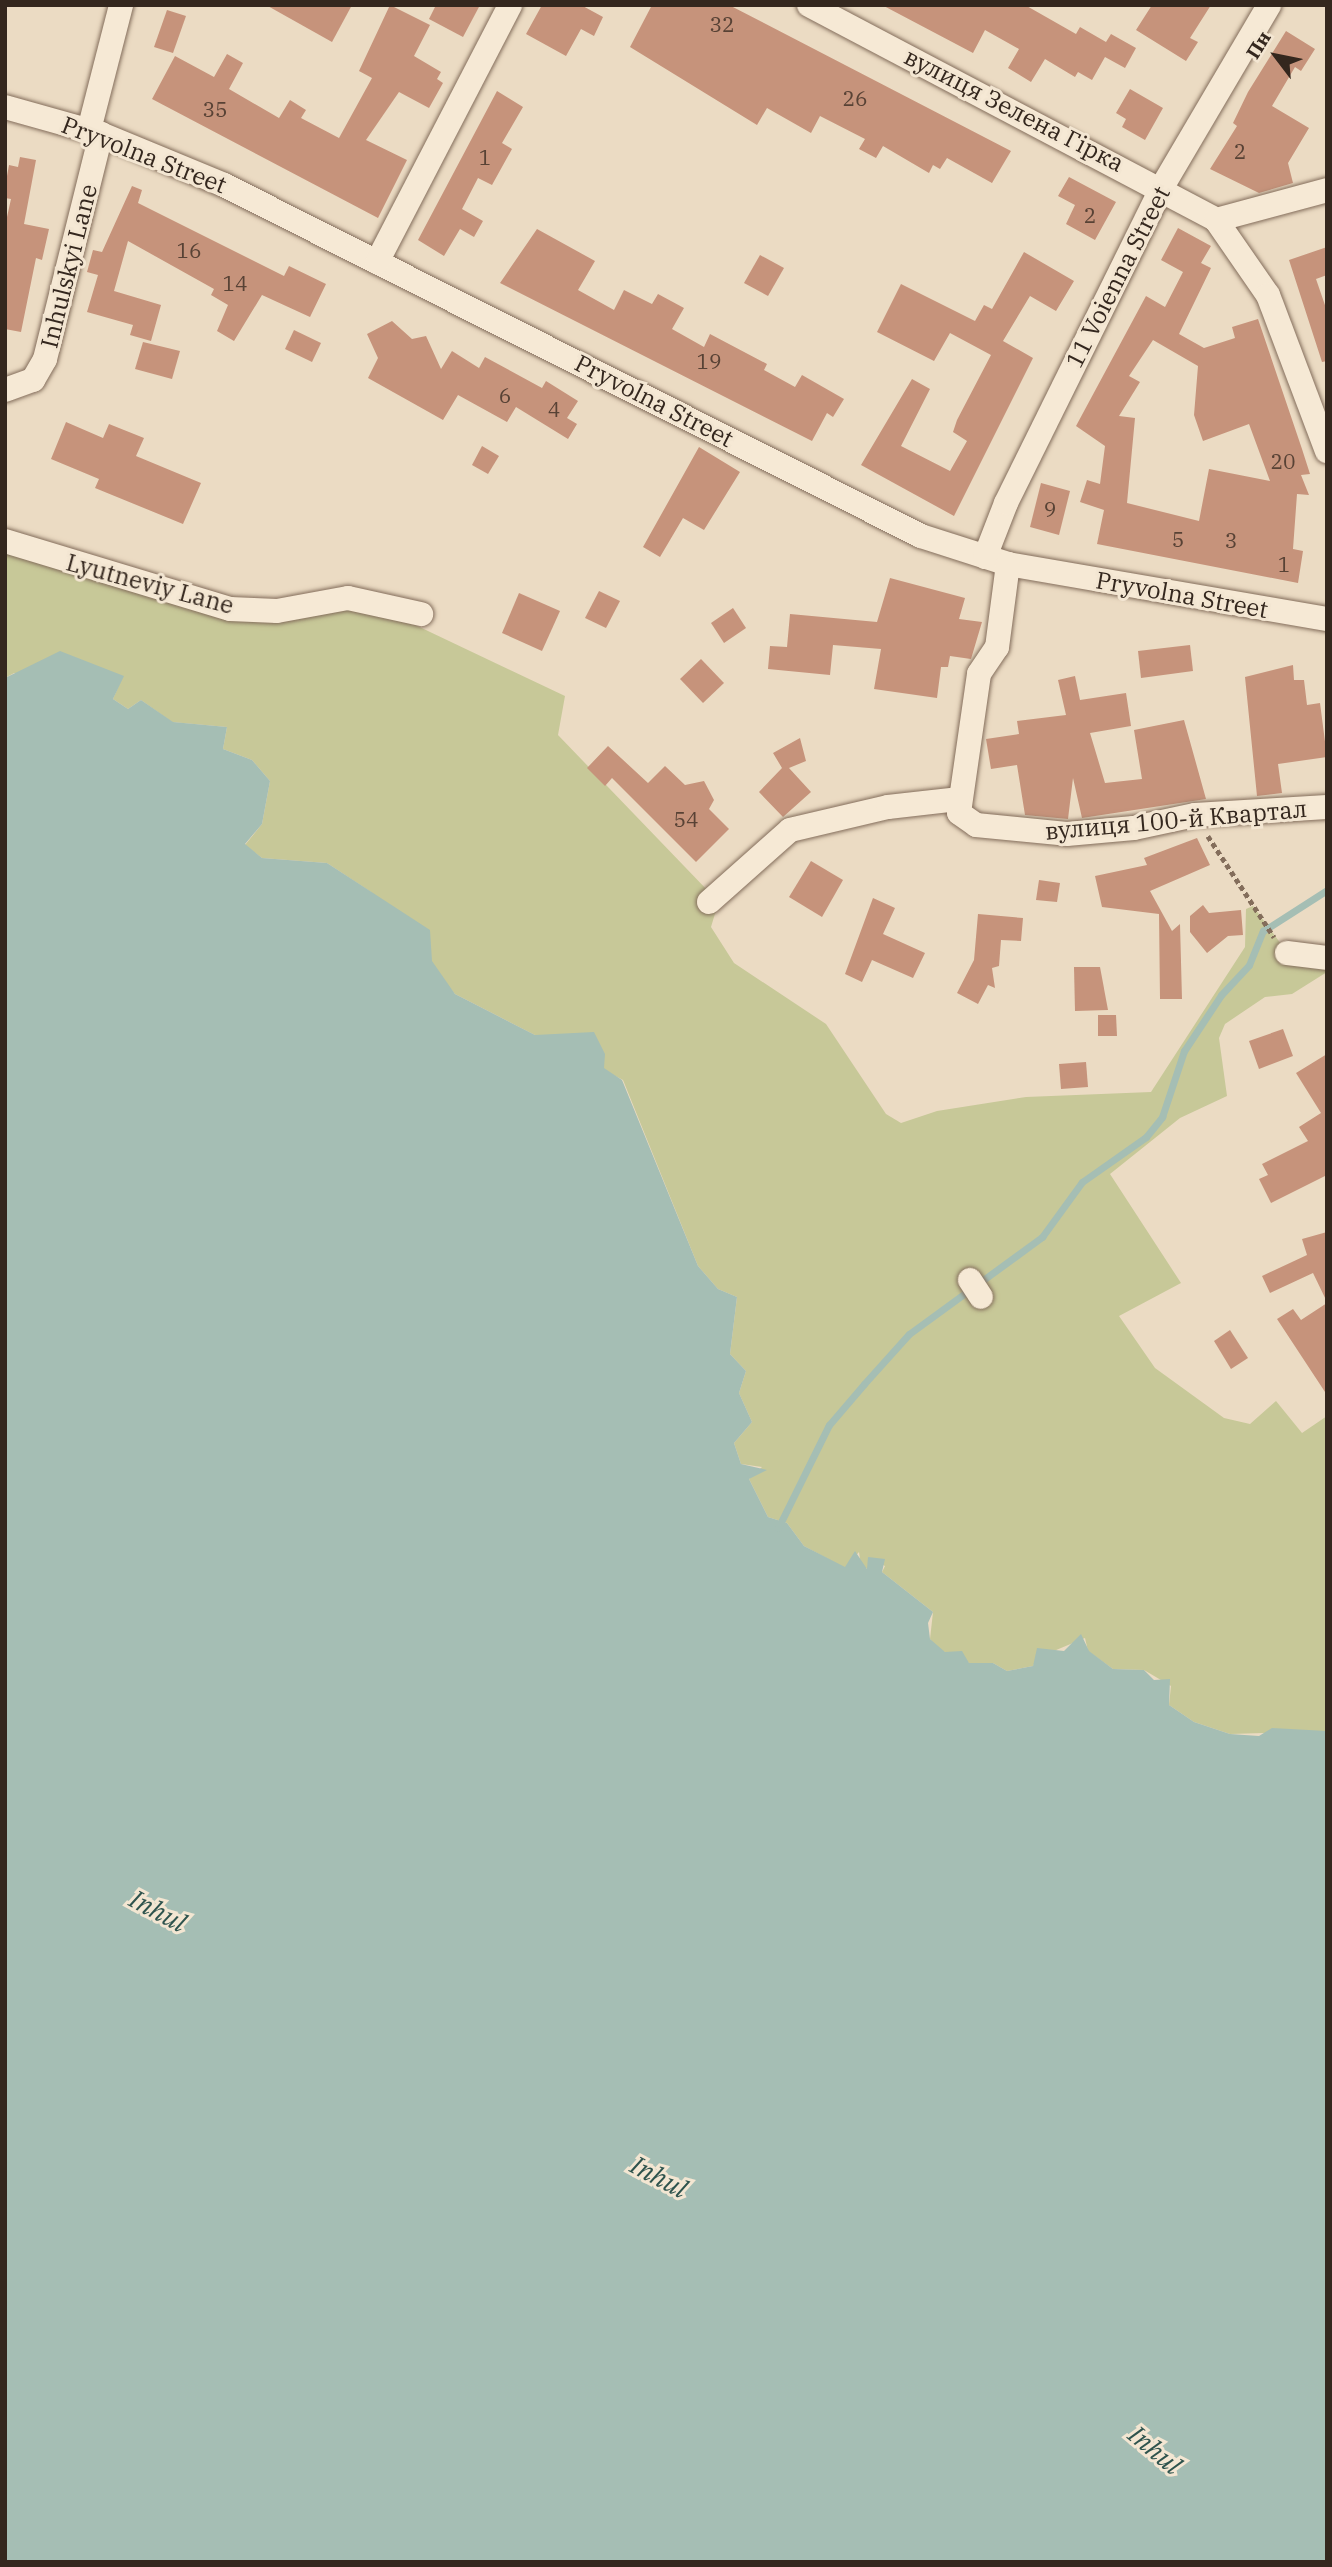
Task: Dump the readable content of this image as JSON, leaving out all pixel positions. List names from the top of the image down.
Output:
{
  "streets": {
    "street": [
      "вулиця Зелена Гірка",
      "Pryvolna Street",
      "Inhulskyi Lane",
      "11 Voienna Street",
      "Lyutneviy Lane",
      "вулиця 100-й Квартал"
    ]
  },
  "crossings": [
    ["вулиця Зелена Гірка", "11 Voienna Street"],
    ["Pryvolna Street", "Inhulskyi Lane"],
    ["Pryvolna Street", "11 Voienna Street"]
  ],
  "water": ["Inhul"],
  "house_numbers": [
    "32",
    "26",
    "35",
    "2",
    "1",
    "2",
    "16",
    "14",
    "19",
    "6",
    "4",
    "20",
    "9",
    "5",
    "3",
    "1",
    "54"
  ],
  "north": "top left"
}
